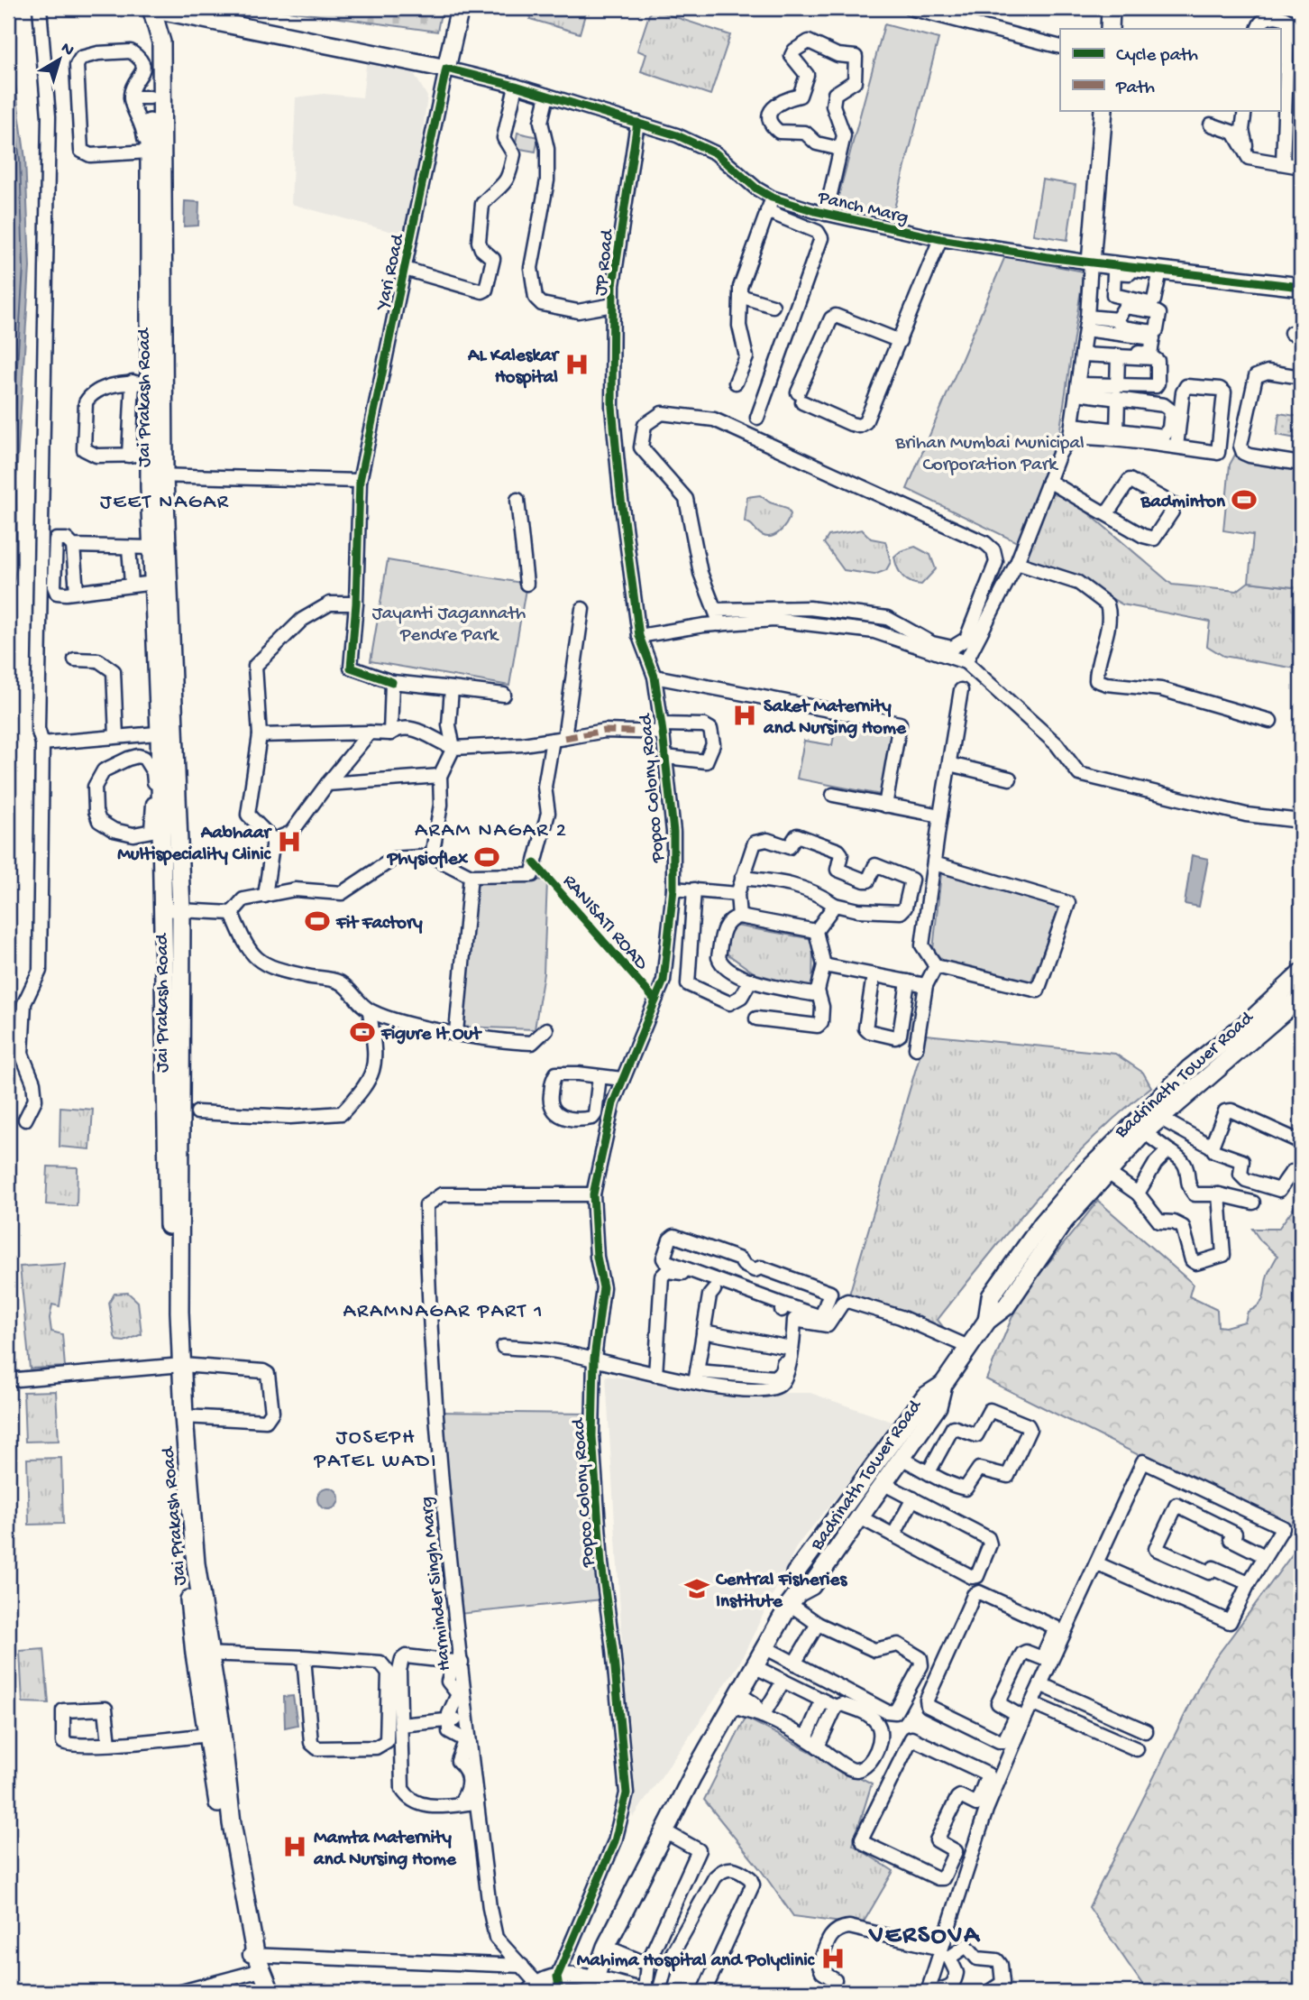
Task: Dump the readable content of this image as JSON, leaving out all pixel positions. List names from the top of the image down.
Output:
{
  "streets": {
    "main road": [
      "Panch Marg",
      "Yari Road",
      "Jai Prakash Road",
      "Badrinath Tower Road"
    ],
    "street": ["JP Road", "Popco Colony Road", "Harminder Singh Marg"],
    "cycle path": ["RANISATI ROAD"]
  },
  "crossings": [
    ["Panch Marg", "JP Road"],
    ["Panch Marg", "Yari Road"],
    ["JP Road", "Popco Colony Road"],
    ["Popco Colony Road", "Harminder Singh Marg"]
  ],
  "districts": [
    "JEET NAGAR",
    "ARAM NAGAR 2",
    "ARAMNAGAR PART 1",
    "JOSEPH PATEL WADI",
    "VERSOVA"
  ],
  "parks": ["Brihan Mumbai Municipal Corporation Park", "Jayanti Jagannath Pendre Park"],
  "places": {
    "hospital": [
      "AL Kaleskar Hospital",
      "Saket Maternity and Nursing Home",
      "Aabhaar Multispeciality Clinic",
      "Mamta Maternity and Nursing Home",
      "Mahima Hospital and Polyclinic"
    ],
    "sports": [
      "Badminton",
      "Physioflex",
      "Fit Factory",
      "Figure It Out"
    ],
    "school or university": ["Central Fisheries Institute"]
  },
  "legend": ["Cycle path", "Path"],
  "north": "top right"
}
